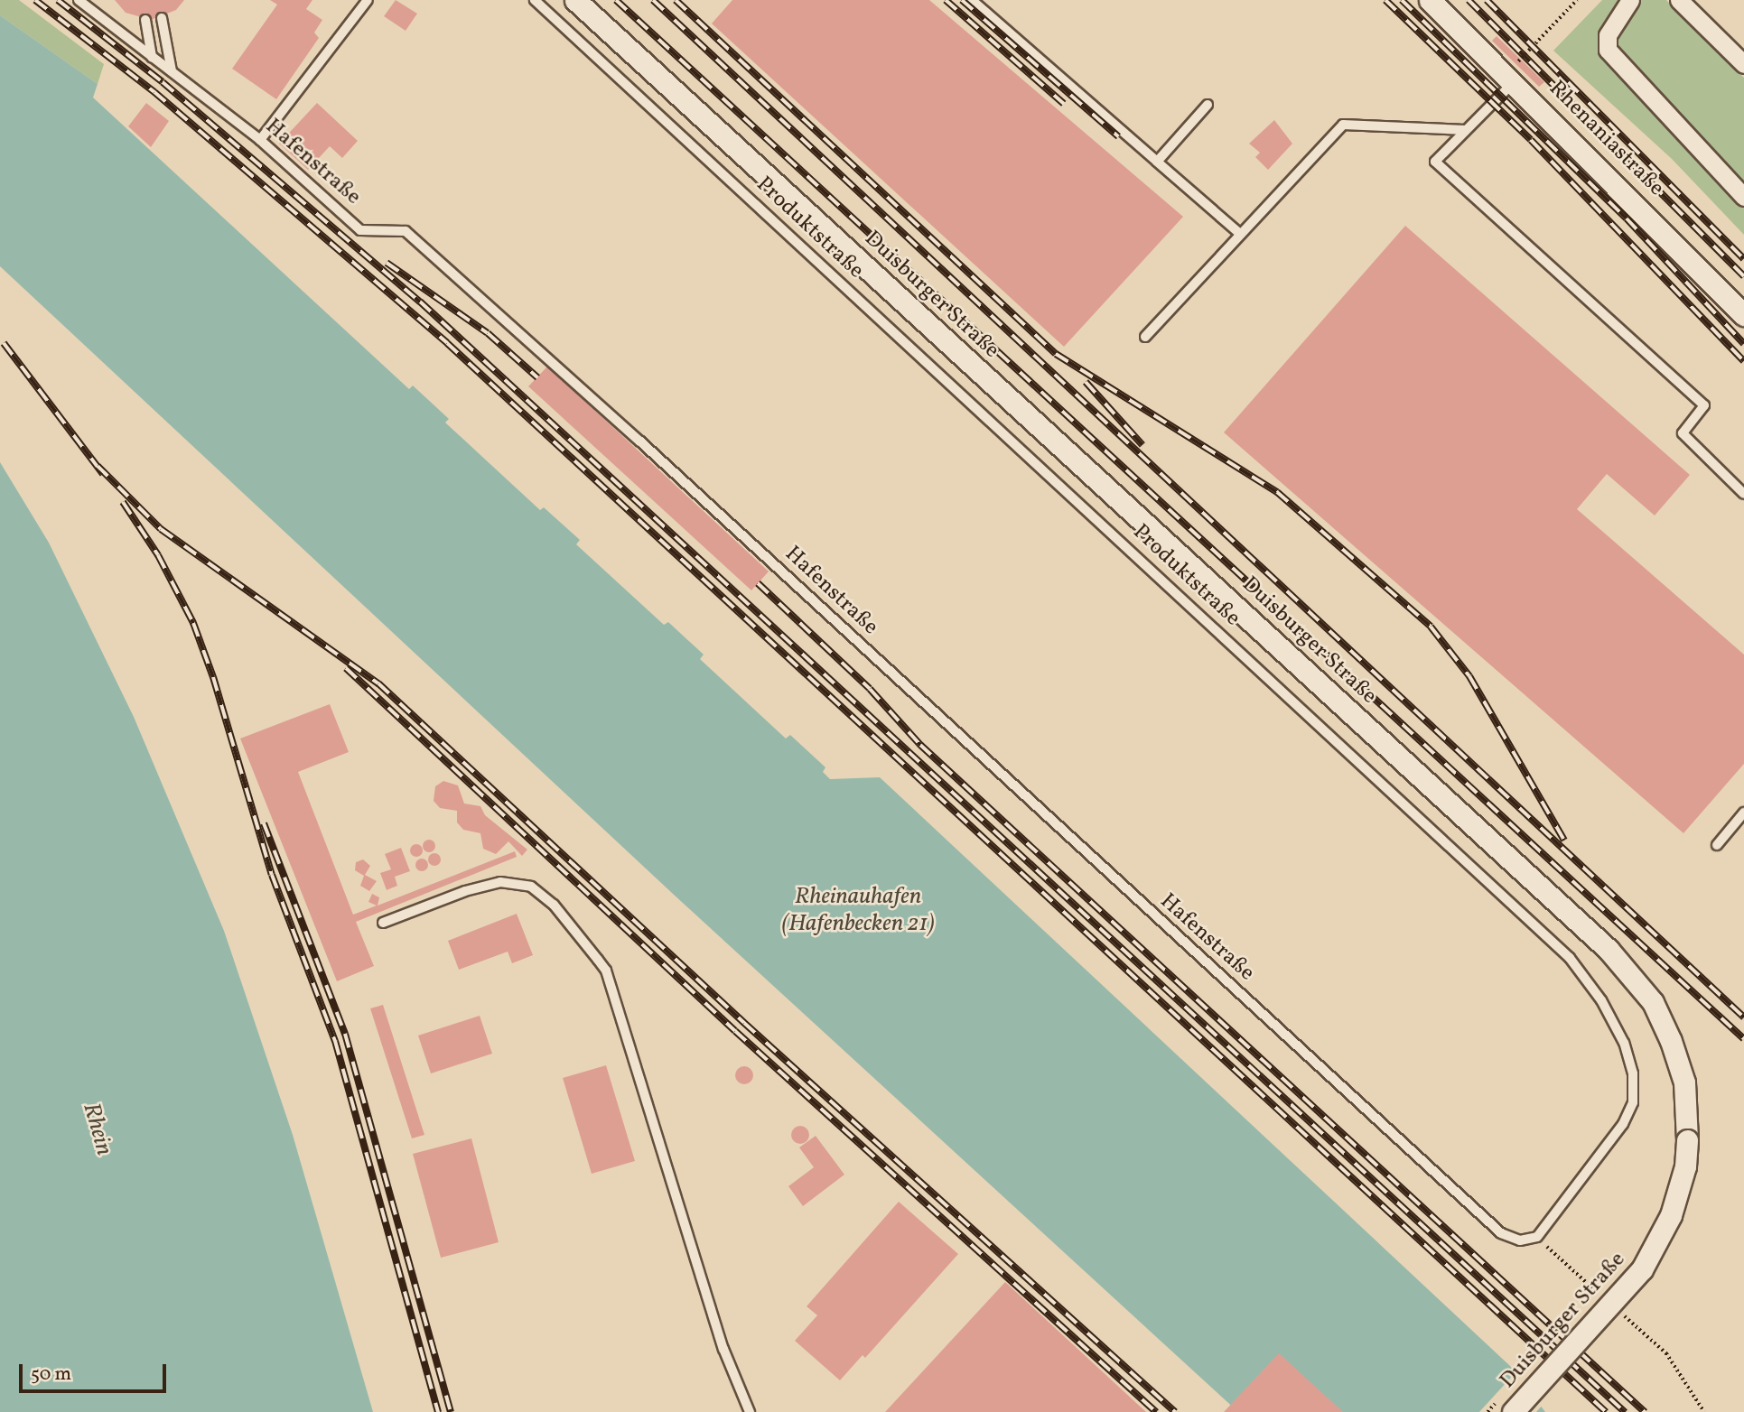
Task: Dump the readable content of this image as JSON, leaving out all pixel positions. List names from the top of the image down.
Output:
{
  "streets": {
    "street": ["Rhenaniastraße", "Duisburger Straße"],
    "lane": ["Hafenstraße", "Produktstraße"]
  },
  "crossings": [
    ["Hafenstraße", "Produktstraße"]
  ],
  "water": ["Rheinauhafen (Hafenbecken 21)", "Rhein"],
  "scale_bar": "50 m"
}
